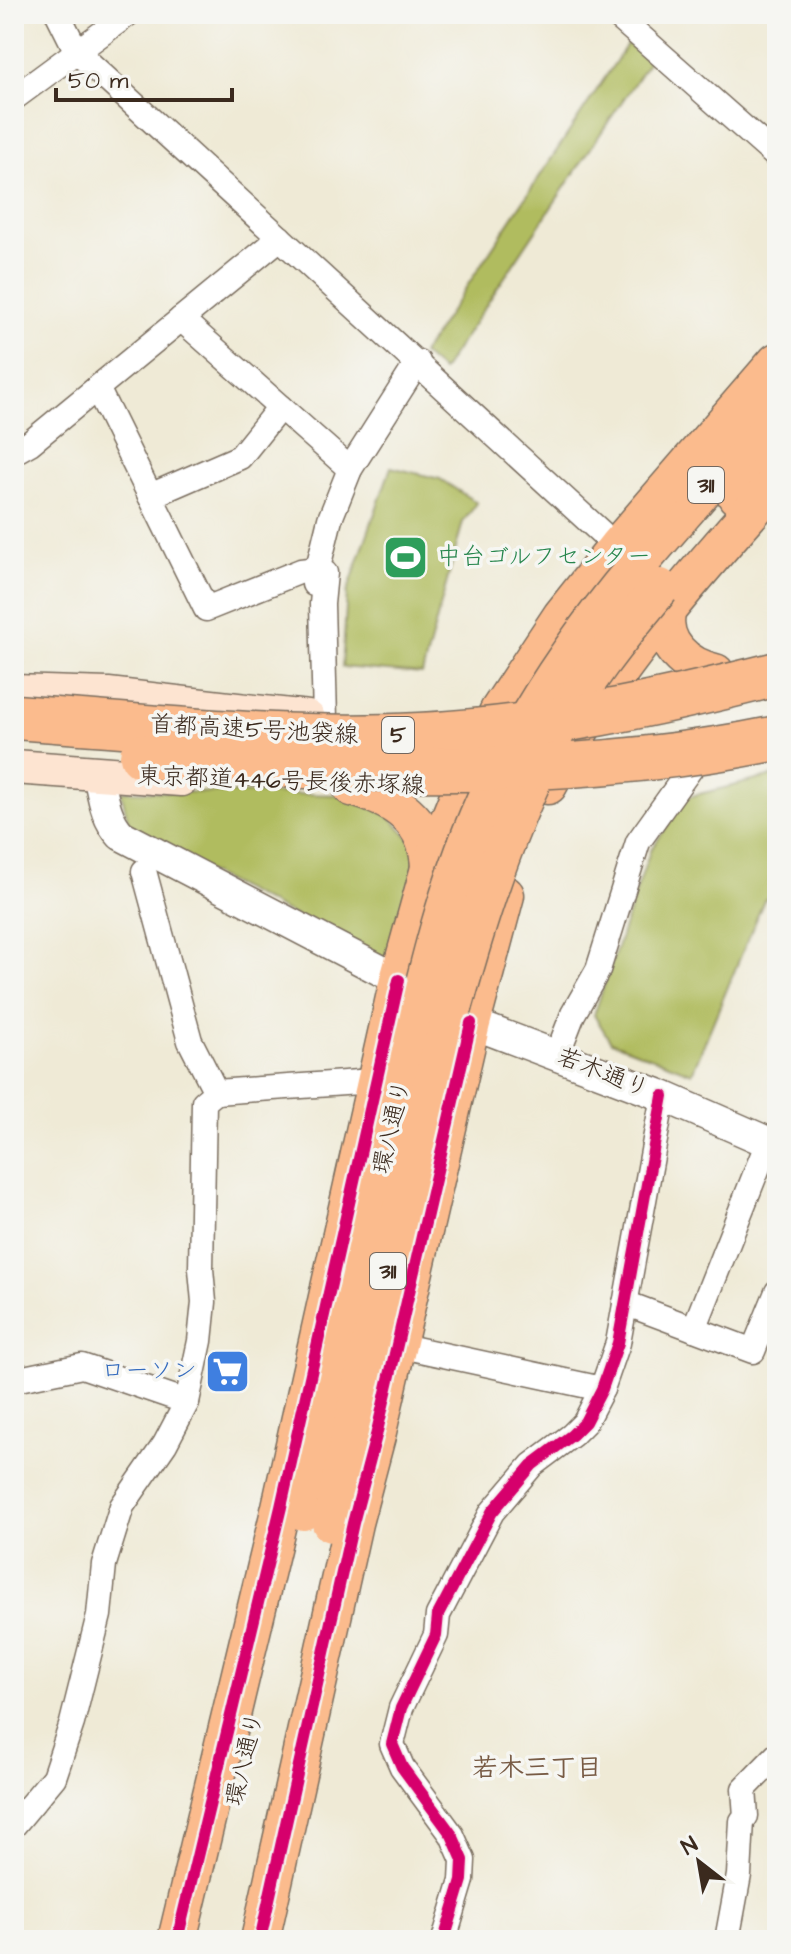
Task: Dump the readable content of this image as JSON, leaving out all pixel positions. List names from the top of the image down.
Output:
{
  "streets": {
    "highway": ["首都高速5号池袋線", "5"],
    "main road": ["311", "東京都道446号長後赤塚線", "環八通り"],
    "street": ["若木通り"]
  },
  "crossings": [
    ["東京都道446号長後赤塚線", "若木通り"]
  ],
  "districts": ["若木三丁目"],
  "places": {
    "sports": ["中台ゴルフセンター"],
    "supermarket": ["ローソン"]
  },
  "scale_bar": "50 m",
  "north": "top left"
}
